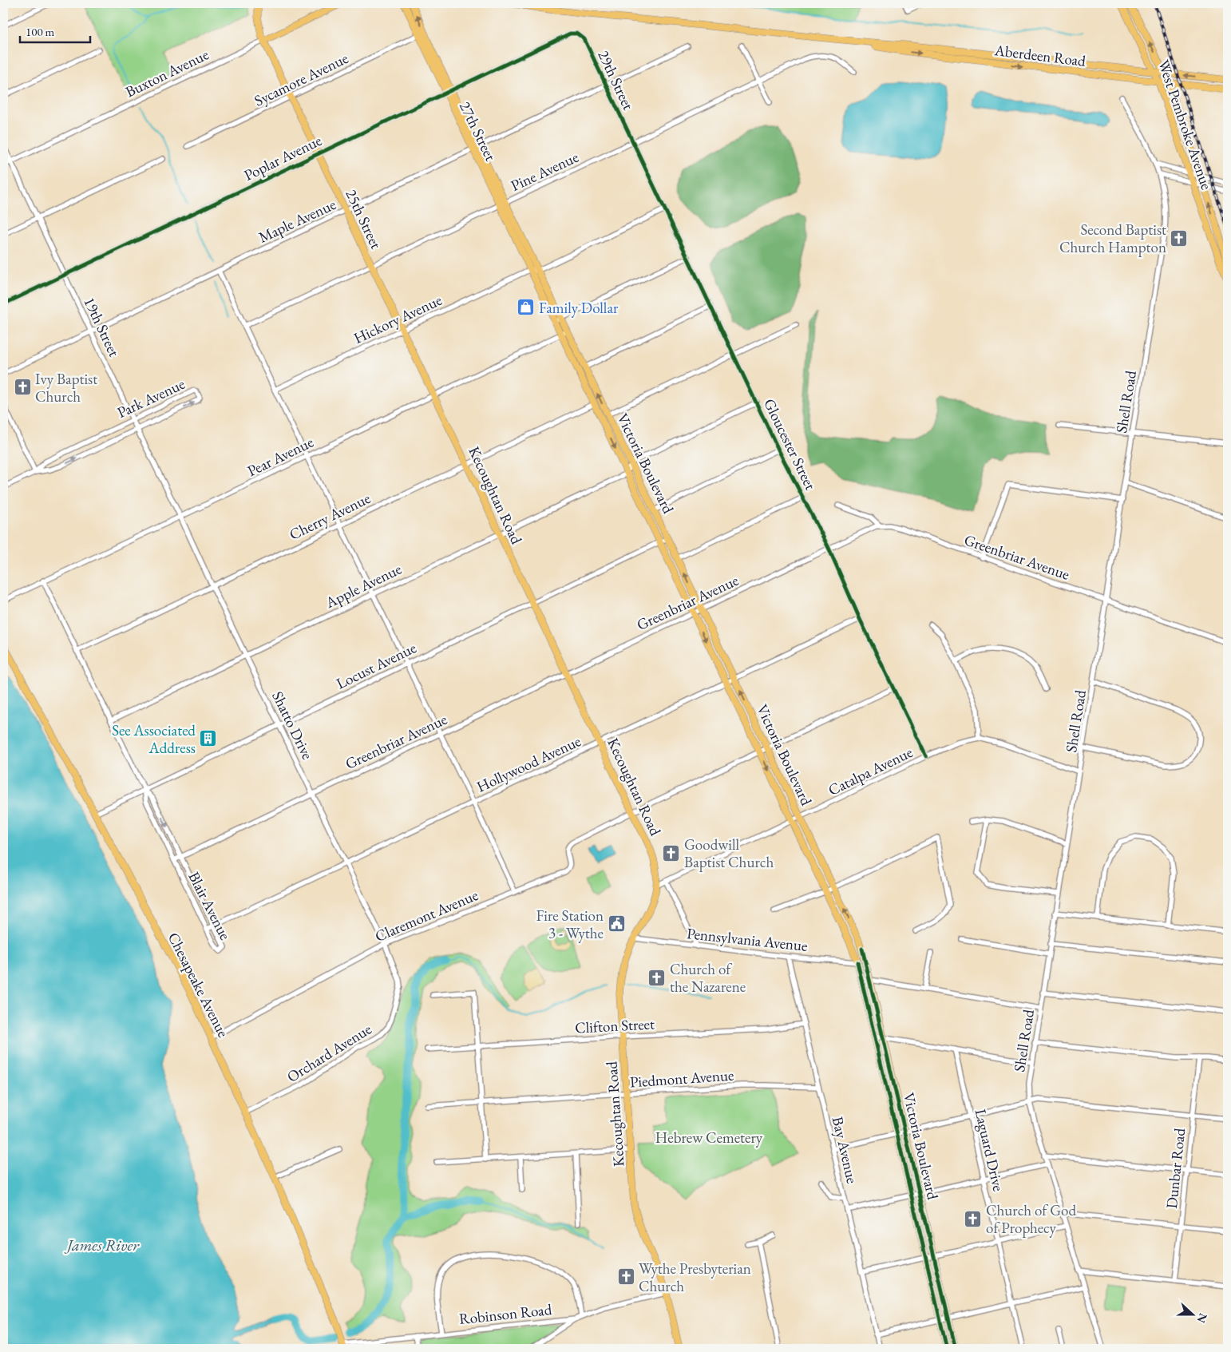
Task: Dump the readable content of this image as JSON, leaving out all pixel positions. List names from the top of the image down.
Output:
{
  "streets": {
    "main road": [
      "Aberdeen Road",
      "Buxton Avenue",
      "West Pembroke Avenue",
      "27th Street",
      "25th Street",
      "Victoria Boulevard",
      "Kecoughtan Road",
      "Chesapeake Avenue"
    ],
    "street": [
      "Sycamore Avenue",
      "29th Street",
      "Poplar Avenue",
      "Pine Avenue",
      "Maple Avenue",
      "Hickory Avenue",
      "19th Street",
      "Park Avenue",
      "Shell Road",
      "Gloucester Street",
      "Pear Avenue",
      "Cherry Avenue",
      "Greenbriar Avenue",
      "Apple Avenue",
      "Locust Avenue",
      "Shatto Drive",
      "Hollywood Avenue",
      "Catalpa Avenue",
      "Blair Avenue",
      "Claremont Avenue",
      "Pennsylvania Avenue",
      "Clifton Street",
      "Orchard Avenue",
      "Piedmont Avenue",
      "Bay Avenue",
      "Laguard Drive",
      "Dunbar Road",
      "Robinson Road"
    ]
  },
  "crossings": [
    ["Aberdeen Road", "West Pembroke Avenue"],
    ["Buxton Avenue", "25th Street"],
    ["Buxton Avenue", "19th Street"],
    ["Sycamore Avenue", "27th Street"],
    ["Sycamore Avenue", "25th Street"],
    ["29th Street", "Poplar Avenue"],
    ["29th Street", "Pine Avenue"],
    ["29th Street", "Maple Avenue"],
    ["29th Street", "Gloucester Street"],
    ["27th Street", "Poplar Avenue"],
    ["27th Street", "Pine Avenue"],
    ["27th Street", "Maple Avenue"],
    ["27th Street", "Victoria Boulevard"],
    ["Poplar Avenue", "25th Street"],
    ["Poplar Avenue", "19th Street"],
    ["Pine Avenue", "25th Street"],
    ["Pine Avenue", "Gloucester Street"],
    ["Pine Avenue", "Victoria Boulevard"],
    ["25th Street", "Maple Avenue"],
    ["25th Street", "Hickory Avenue"],
    ["25th Street", "Pear Avenue"],
    ["25th Street", "Kecoughtan Road"],
    ["Maple Avenue", "19th Street"],
    ["Hickory Avenue", "Gloucester Street"],
    ["Hickory Avenue", "Victoria Boulevard"],
    ["19th Street", "Park Avenue"],
    ["19th Street", "Pear Avenue"],
    ["19th Street", "Shatto Drive"],
    ["Shell Road", "Greenbriar Avenue"],
    ["Shell Road", "Catalpa Avenue"],
    ["Gloucester Street", "Greenbriar Avenue"],
    ["Gloucester Street", "Hollywood Avenue"],
    ["Gloucester Street", "Catalpa Avenue"],
    ["Gloucester Street", "Claremont Avenue"],
    ["Pear Avenue", "Victoria Boulevard"],
    ["Pear Avenue", "Shatto Drive"],
    ["Pear Avenue", "Blair Avenue"],
    ["Victoria Boulevard", "Cherry Avenue"],
    ["Victoria Boulevard", "Greenbriar Avenue"],
    ["Victoria Boulevard", "Apple Avenue"],
    ["Victoria Boulevard", "Locust Avenue"],
    ["Victoria Boulevard", "Hollywood Avenue"],
    ["Victoria Boulevard", "Catalpa Avenue"],
    ["Victoria Boulevard", "Claremont Avenue"],
    ["Victoria Boulevard", "Pennsylvania Avenue"],
    ["Kecoughtan Road", "Cherry Avenue"],
    ["Kecoughtan Road", "Greenbriar Avenue"],
    ["Kecoughtan Road", "Apple Avenue"],
    ["Kecoughtan Road", "Locust Avenue"],
    ["Kecoughtan Road", "Hollywood Avenue"],
    ["Kecoughtan Road", "Catalpa Avenue"],
    ["Kecoughtan Road", "Claremont Avenue"],
    ["Kecoughtan Road", "Pennsylvania Avenue"],
    ["Kecoughtan Road", "Clifton Street"],
    ["Kecoughtan Road", "Piedmont Avenue"],
    ["Kecoughtan Road", "Robinson Road"],
    ["Cherry Avenue", "Shatto Drive"],
    ["Cherry Avenue", "Blair Avenue"],
    ["Greenbriar Avenue", "Shatto Drive"],
    ["Greenbriar Avenue", "Blair Avenue"],
    ["Apple Avenue", "Shatto Drive"],
    ["Apple Avenue", "Blair Avenue"],
    ["Locust Avenue", "Shatto Drive"],
    ["Locust Avenue", "Blair Avenue"],
    ["Locust Avenue", "Chesapeake Avenue"],
    ["Shatto Drive", "Hollywood Avenue"],
    ["Shatto Drive", "Claremont Avenue"],
    ["Shatto Drive", "Orchard Avenue"],
    ["Hollywood Avenue", "Blair Avenue"],
    ["Claremont Avenue", "Chesapeake Avenue"],
    ["Claremont Avenue", "Orchard Avenue"],
    ["Pennsylvania Avenue", "Bay Avenue"],
    ["Chesapeake Avenue", "Orchard Avenue"],
    ["Chesapeake Avenue", "Robinson Road"],
    ["Clifton Street", "Bay Avenue"],
    ["Piedmont Avenue", "Bay Avenue"]
  ],
  "water": ["James River"],
  "parks": ["Hebrew Cemetery"],
  "places": {
    "church": [
      "Second Baptist Church Hampton",
      "Ivy Baptist Church",
      "Goodwill Baptist Church",
      "Church of the Nazarene",
      "Church of God of Prophecy",
      "Wythe Presbyterian Church"
    ],
    "shop": ["Family Dollar"],
    "building": ["See Associated Address"],
    "public building": ["Fire Station 3 - Wythe"]
  },
  "scale_bar": "100 m",
  "north": "right"
}
